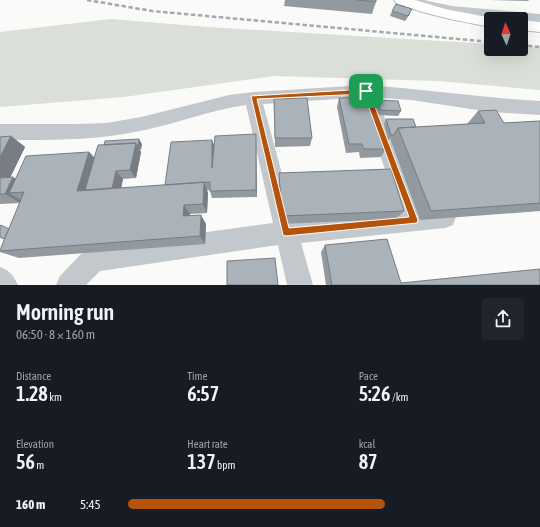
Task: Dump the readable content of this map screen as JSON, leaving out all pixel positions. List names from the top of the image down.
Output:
{
  "north": "top",
  "page": {
    "heading": ["Morning run", "06:50 · 8 × 160 m"],
    "stats": [
      ["Distance", "1.28 km"],
      ["Time", "6:57"],
      ["Pace", "5:26 /km"],
      ["Elevation", "56 m"],
      ["Heart rate", "137 bpm"],
      ["kcal", "87"]
    ],
    "list": [
      {
        "name": "160 m",
        "note": "5:45"
      }
    ]
  }
}
